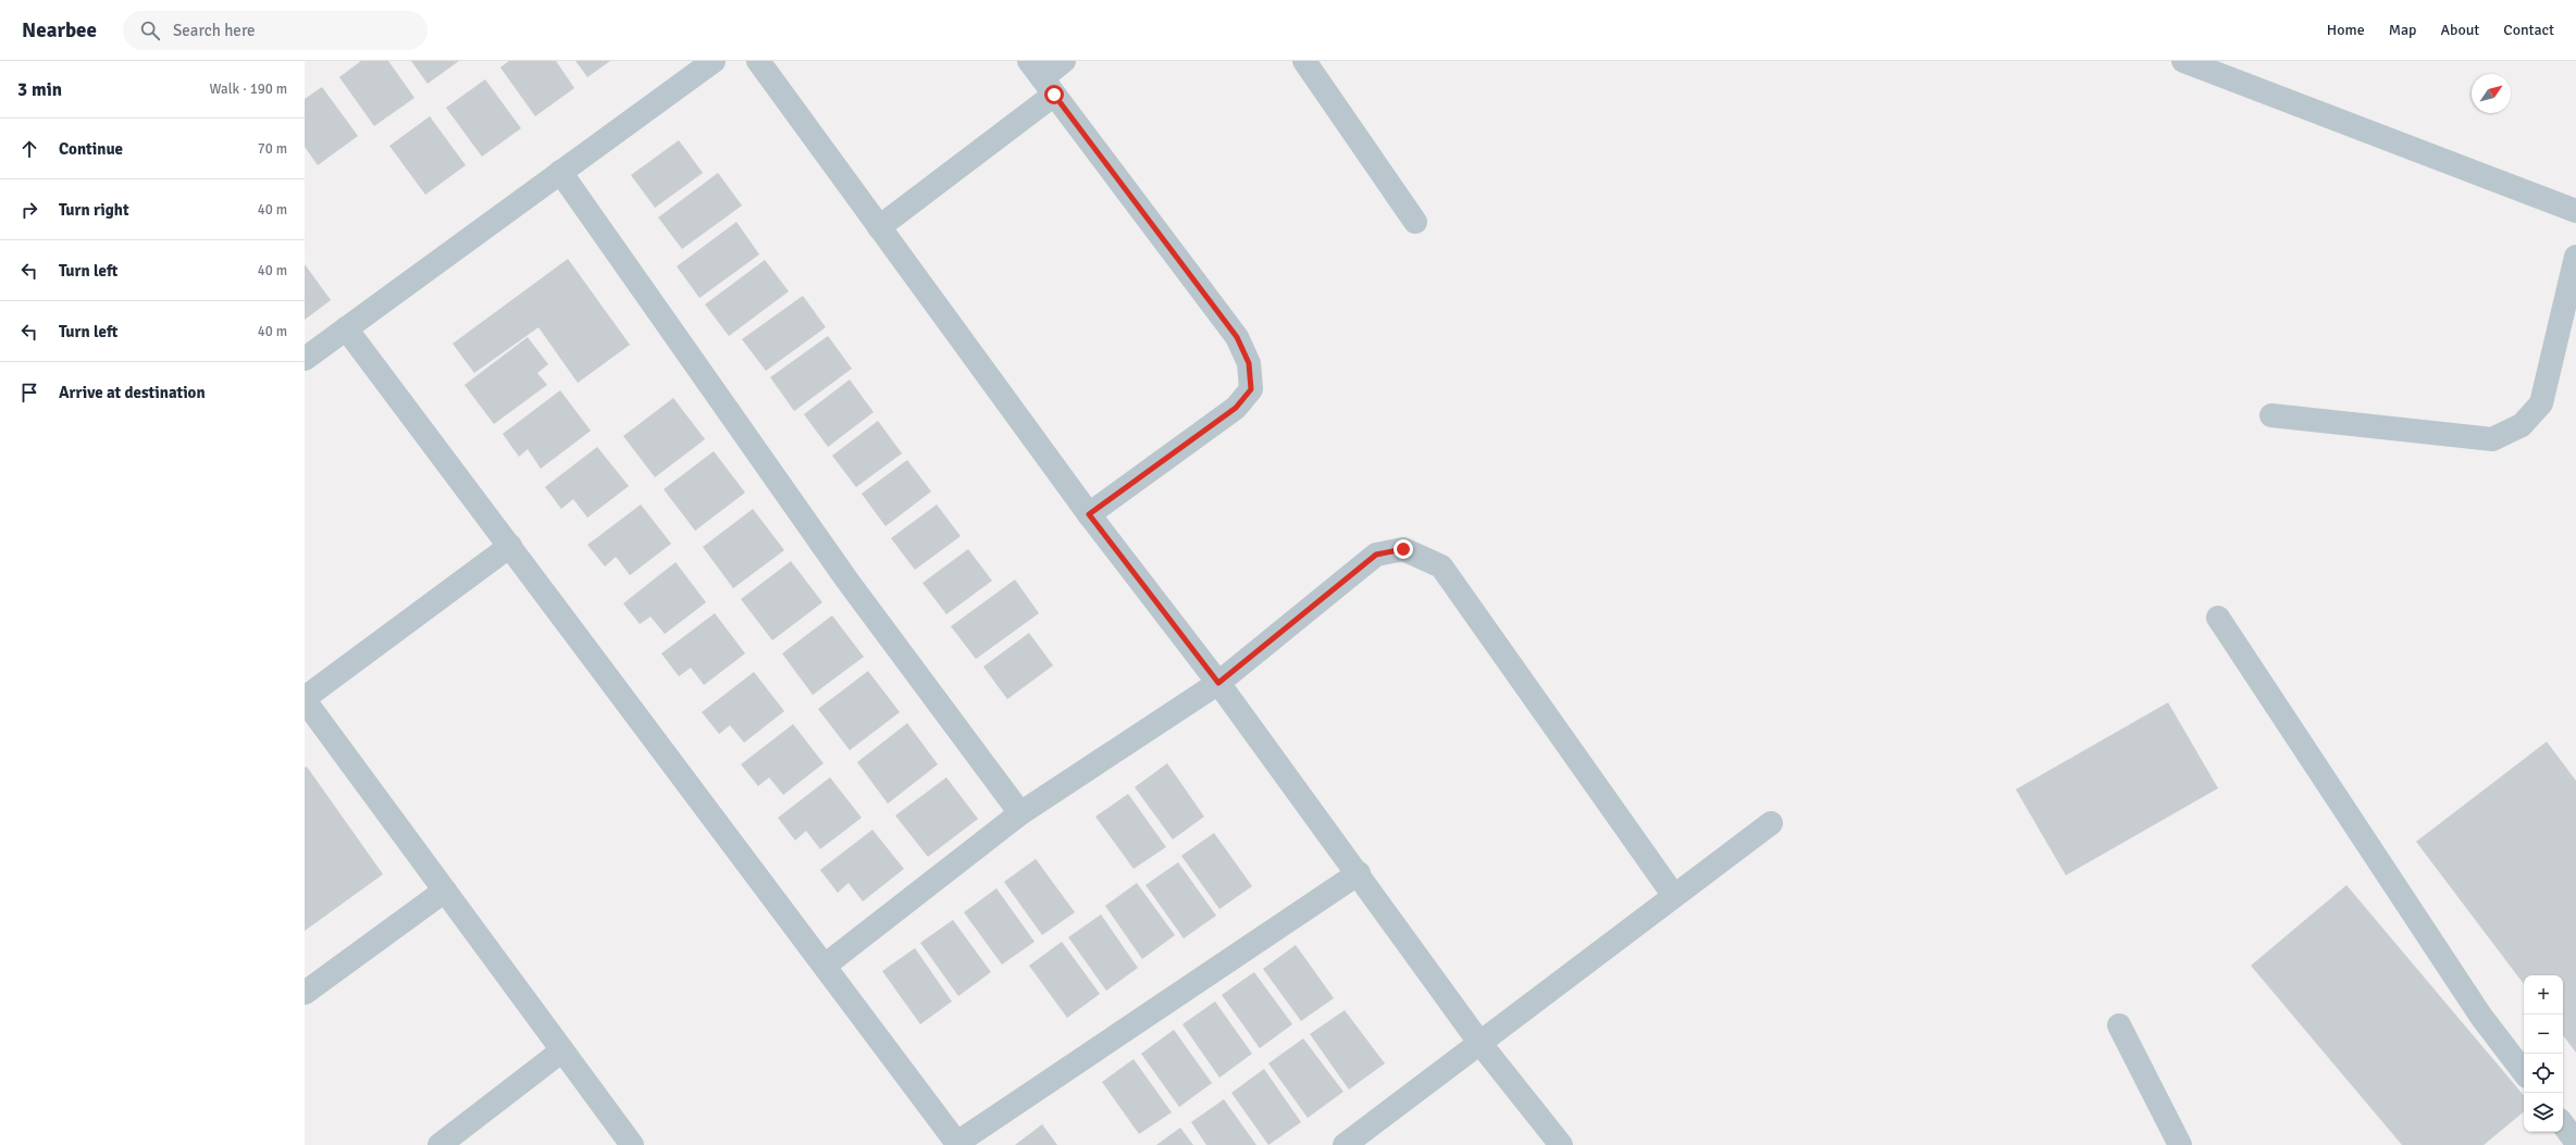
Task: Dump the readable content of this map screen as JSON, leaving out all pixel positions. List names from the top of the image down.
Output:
{
  "north": "top right",
  "page": {
    "header": "Nearbee",
    "search": "Search here",
    "nav": [
      "Home",
      "Map",
      "About",
      "Contact"
    ],
    "heading": ["3 min", "Walk · 190 m"],
    "list": [
      ["Continue", "70 m"],
      ["Turn right", "40 m"],
      ["Turn left", "40 m"],
      ["Turn left", "40 m"],
      "Arrive at destination"
    ],
    "map_buttons": ["+", "−"]
  }
}
